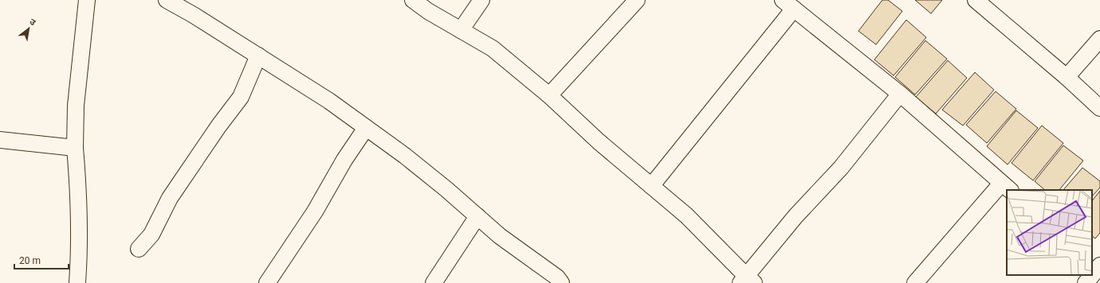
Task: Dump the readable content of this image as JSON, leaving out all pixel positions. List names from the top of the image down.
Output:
{
  "scale_bar": "20 m",
  "north": "top right"
}
